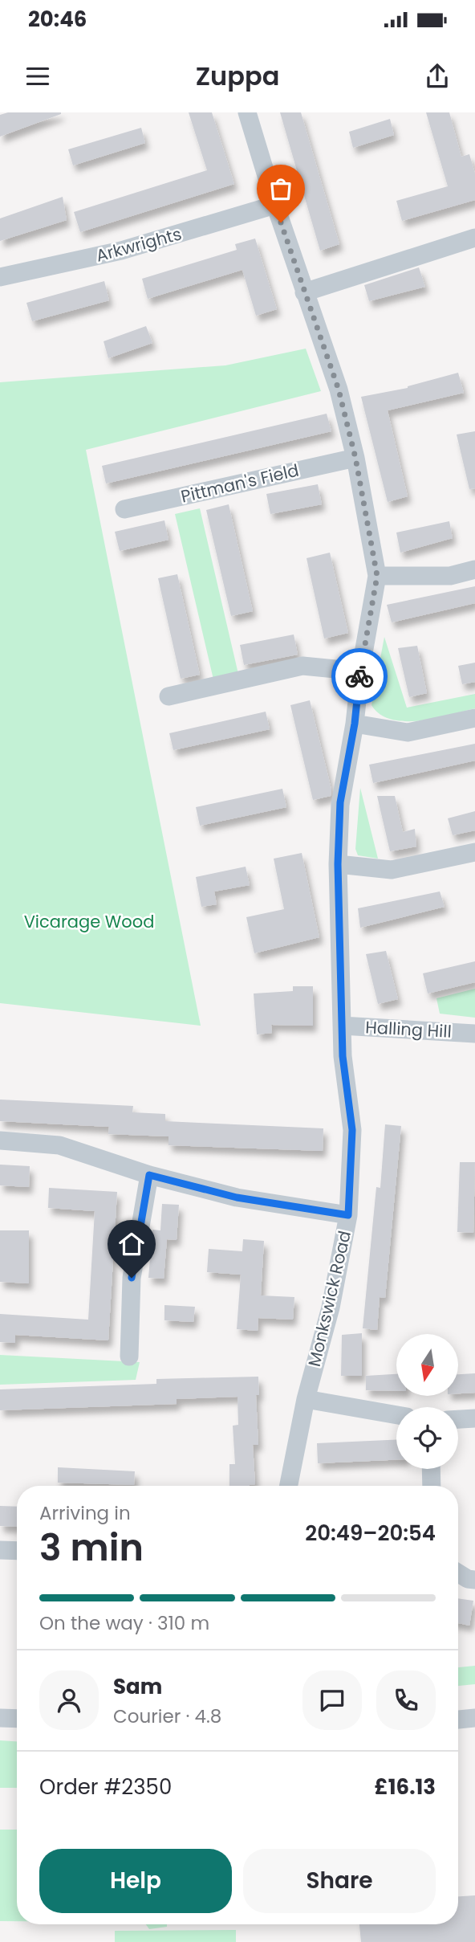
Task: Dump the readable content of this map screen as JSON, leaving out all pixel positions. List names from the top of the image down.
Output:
{
  "streets": {
    "street": [
      "Arkwrights",
      "Pittman's Field",
      "Halling Hill",
      "Monkswick Road"
    ]
  },
  "crossings": [
    ["Arkwrights", "Monkswick Road"],
    ["Pittman's Field", "Monkswick Road"],
    ["Halling Hill", "Monkswick Road"]
  ],
  "parks": ["Vicarage Wood"],
  "north": "bottom",
  "page": {
    "status": "20:46",
    "header": "Zuppa",
    "heading": ["3 min", "Arriving in", "20:49–20:54"],
    "panel": [
      "Sam",
      "Courier · 4.8",
      "Order #2350",
      "£16.13"
    ],
    "bar": "On the way · 310 m",
    "buttons": ["Help", "Share"]
  }
}
